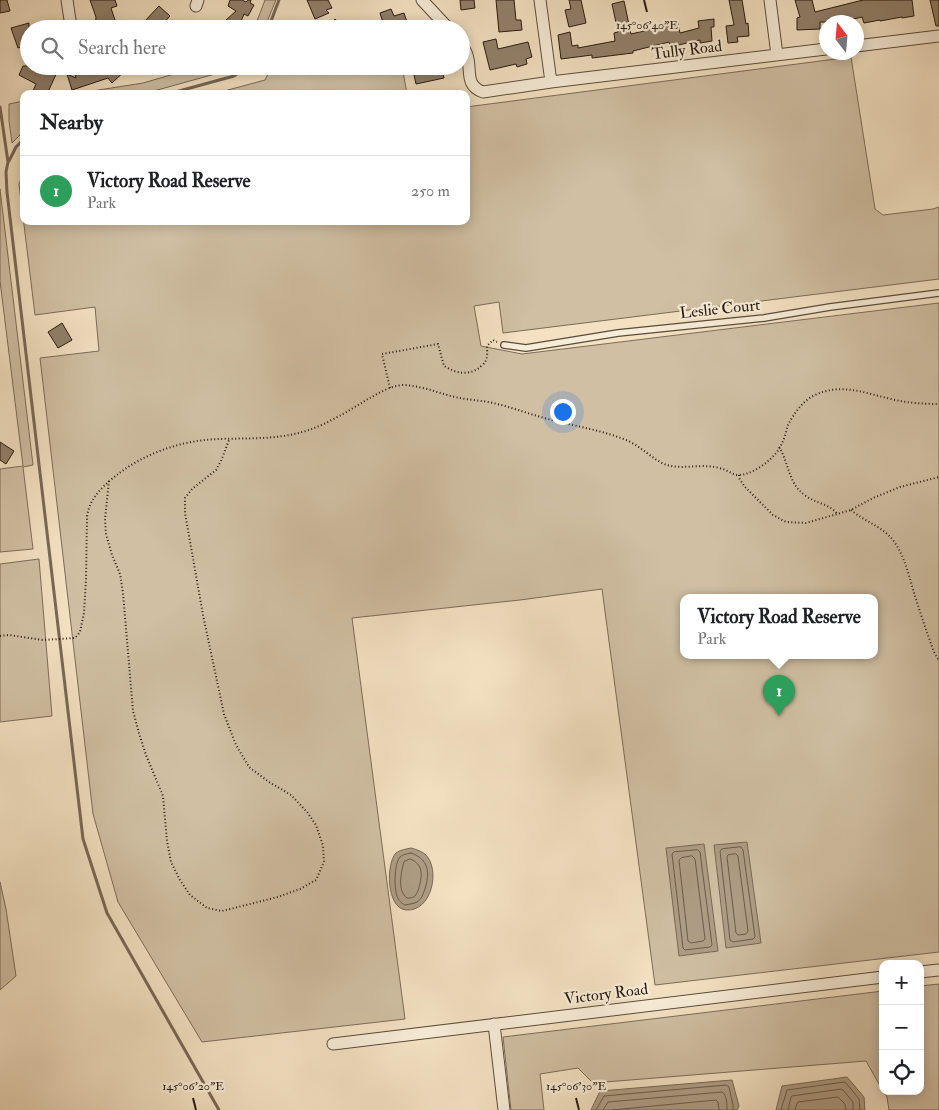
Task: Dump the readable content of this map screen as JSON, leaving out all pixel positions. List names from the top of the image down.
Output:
{
  "streets": {
    "street": ["Tully Road", "Victory Road"],
    "lane": ["Leslie Court"]
  },
  "north": "top",
  "page": {
    "search": "Search here",
    "heading": "Nearby",
    "list": [
      {
        "mark": "1",
        "name": "Victory Road Reserve",
        "note": "Park",
        "value": "250 m"
      }
    ],
    "popup": ["Victory Road Reserve", "Park"],
    "pins": "1",
    "map_buttons": ["+", "−"]
  },
  "coordinates": ["145°06'40\"E", "145°06'20\"E", "145°06'30\"E"]
}
